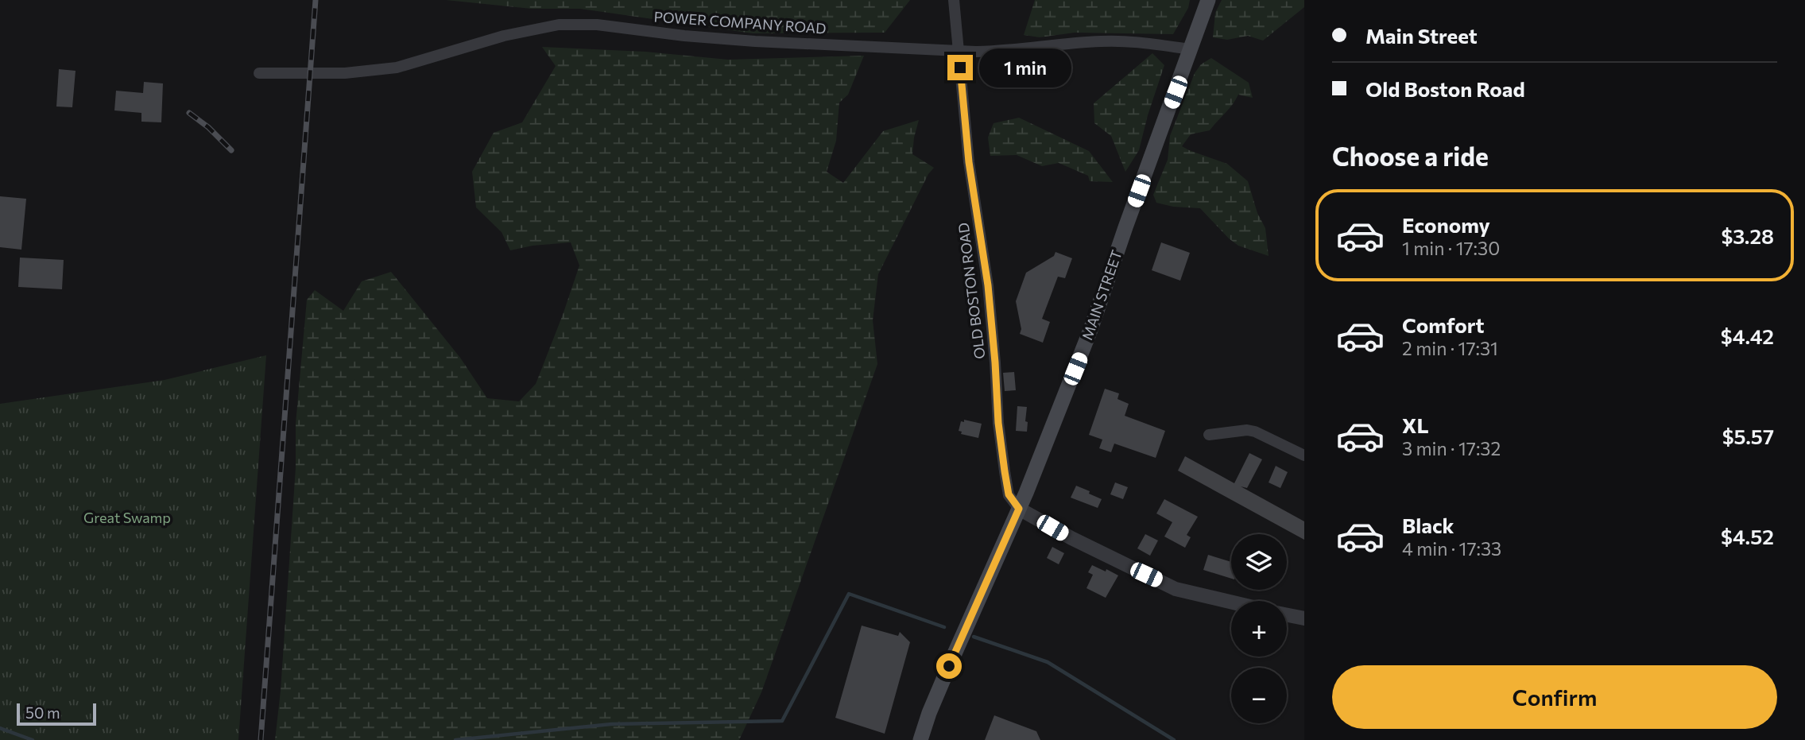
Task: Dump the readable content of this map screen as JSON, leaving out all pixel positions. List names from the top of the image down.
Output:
{
  "streets": {
    "main road": ["MAIN STREET"],
    "street": ["POWER COMPANY ROAD", "OLD BOSTON ROAD"]
  },
  "crossings": [
    ["POWER COMPANY ROAD", "OLD BOSTON ROAD"],
    ["POWER COMPANY ROAD", "MAIN STREET"],
    ["OLD BOSTON ROAD", "MAIN STREET"]
  ],
  "parks": ["Great Swamp"],
  "scale_bar": "50 m",
  "page": {
    "banner": ["Main Street", "Old Boston Road"],
    "bubble": "1 min",
    "heading": "Choose a ride",
    "list": [
      {
        "name": "Economy",
        "note": "1 min · 17:30",
        "value": "$3.28"
      },
      {
        "name": "Comfort",
        "note": "2 min · 17:31",
        "value": "$4.42"
      },
      {
        "name": "XL",
        "note": "3 min · 17:32",
        "value": "$5.57"
      },
      {
        "name": "Black",
        "note": "4 min · 17:33",
        "value": "$4.52"
      }
    ],
    "map_buttons": ["+", "−"],
    "buttons": "Confirm",
    "scale": "50 m"
  }
}
